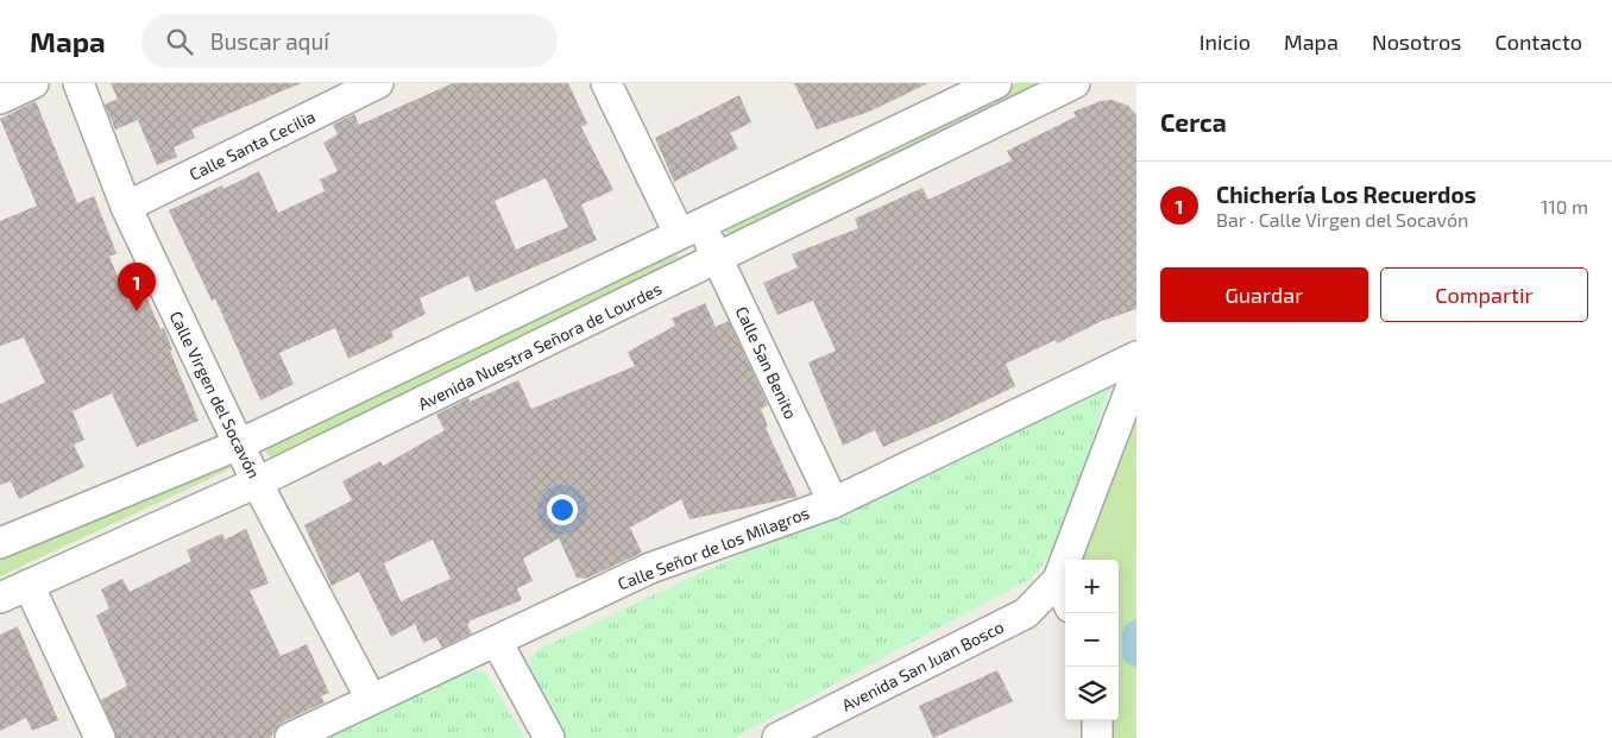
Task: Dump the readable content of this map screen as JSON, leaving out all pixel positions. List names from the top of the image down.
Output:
{
  "streets": {
    "street": [
      "Calle Santa Cecilia",
      "Avenida Nuestra Señora de Lourdes",
      "Calle San Benito",
      "Calle Virgen del Socavón",
      "Calle Señor de los Milagros",
      "Avenida San Juan Bosco"
    ]
  },
  "crossings": [
    ["Calle Santa Cecilia", "Calle Virgen del Socavón"],
    ["Avenida Nuestra Señora de Lourdes", "Calle San Benito"],
    ["Avenida Nuestra Señora de Lourdes", "Calle Virgen del Socavón"],
    ["Calle San Benito", "Calle Señor de los Milagros"],
    ["Calle Virgen del Socavón", "Calle Señor de los Milagros"]
  ],
  "page": {
    "header": "Mapa",
    "search": "Buscar aquí",
    "nav": [
      "Inicio",
      "Mapa",
      "Nosotros",
      "Contacto"
    ],
    "heading": "Cerca",
    "list": [
      {
        "mark": "1",
        "name": "Chichería Los Recuerdos",
        "note": "Bar · Calle Virgen del Socavón",
        "value": "110 m"
      }
    ],
    "buttons": ["Guardar", "Compartir"],
    "pins": "1",
    "map_buttons": ["+", "−"]
  }
}
